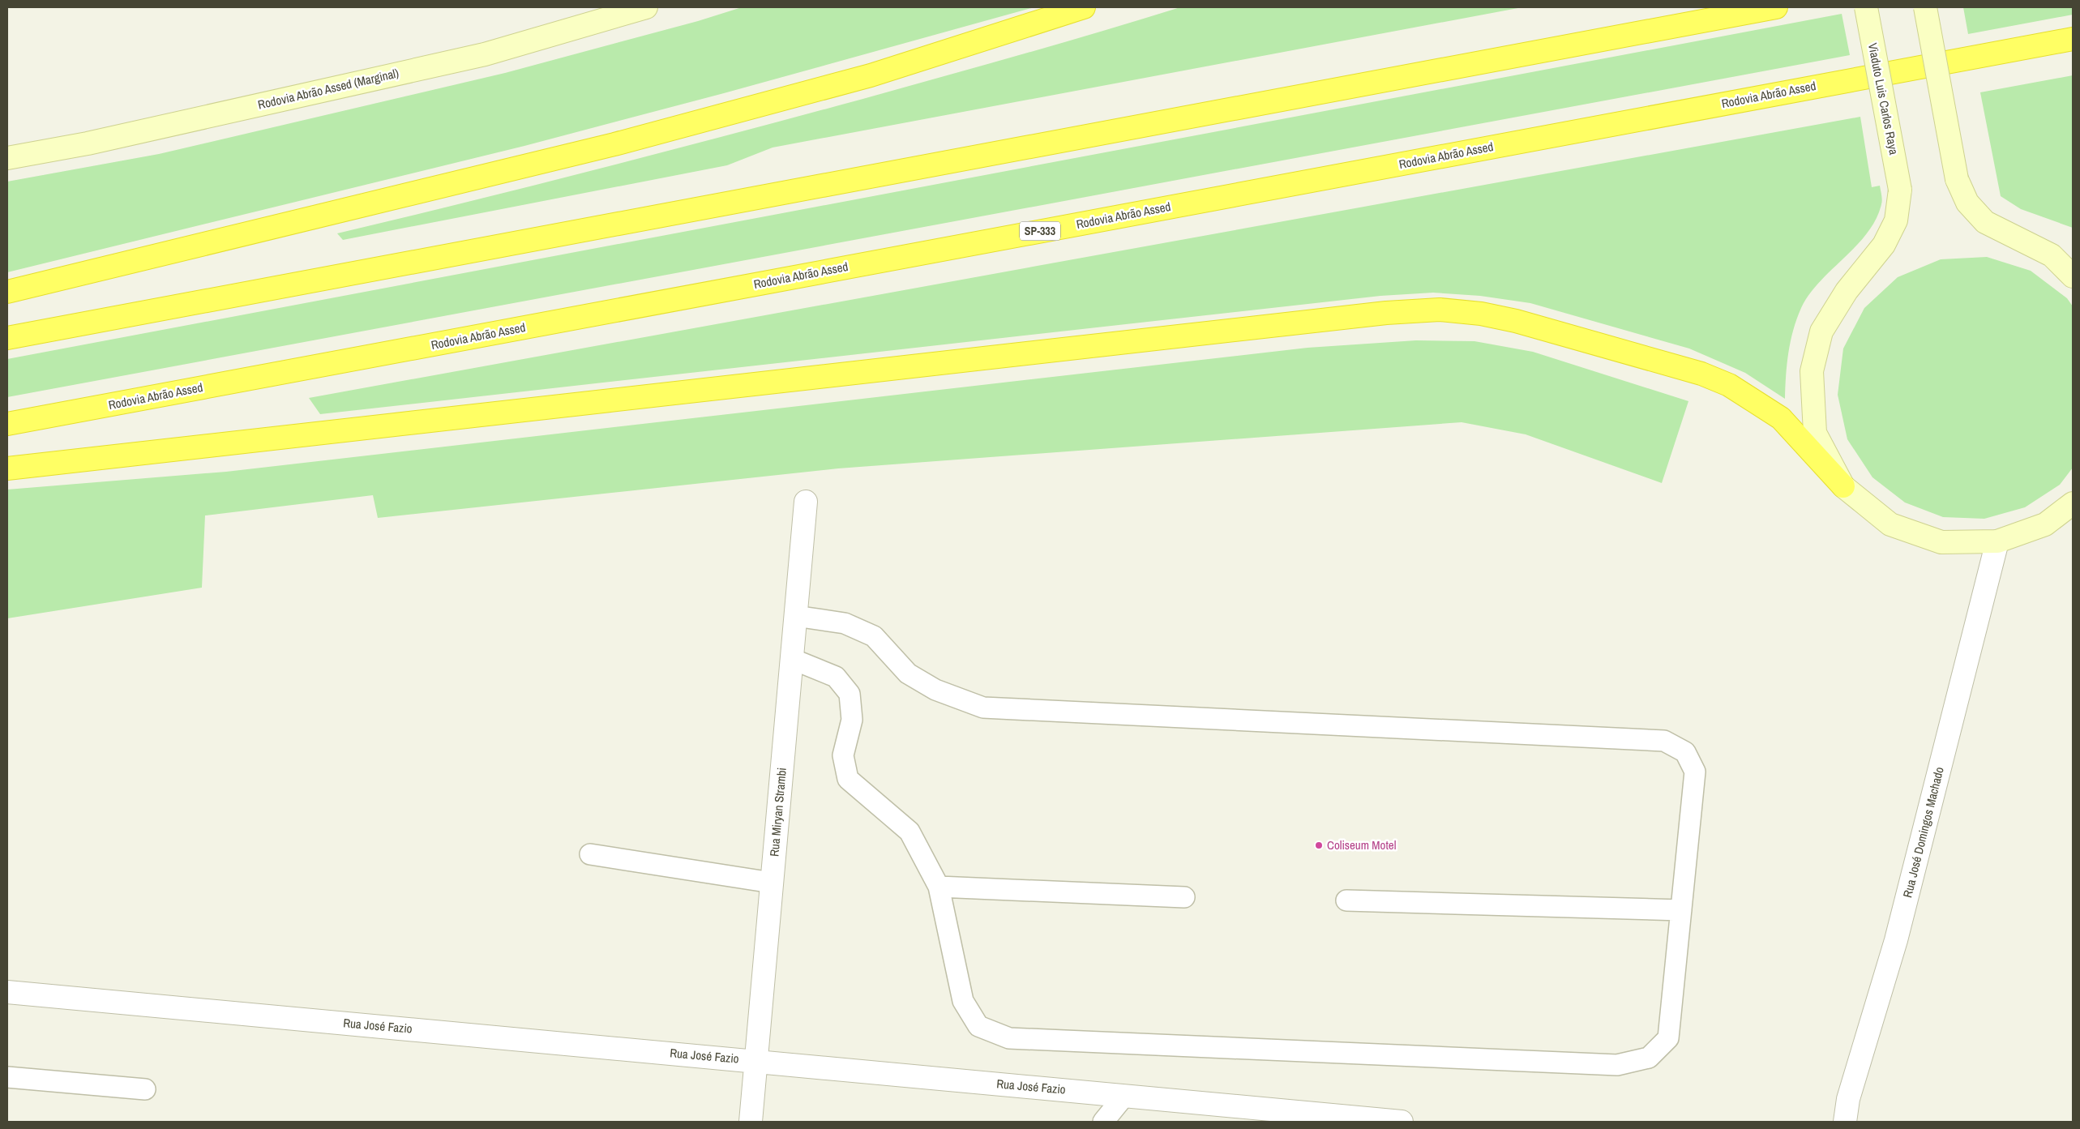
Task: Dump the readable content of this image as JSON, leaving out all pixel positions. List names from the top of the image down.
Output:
{
  "streets": {
    "highway": ["Rodovia Abrão Assed", "SP-333"],
    "street": [
      "Rodovia Abrão Assed (Marginal)",
      "Viaduto Luis Carlos Raya",
      "Rua Miryan Strambi",
      "Rua José Domingos Machado",
      "Rua José Fazio"
    ]
  },
  "crossings": [
    ["Rua Miryan Strambi", "Rua José Fazio"]
  ],
  "places": ["Coliseum Motel"]
}
